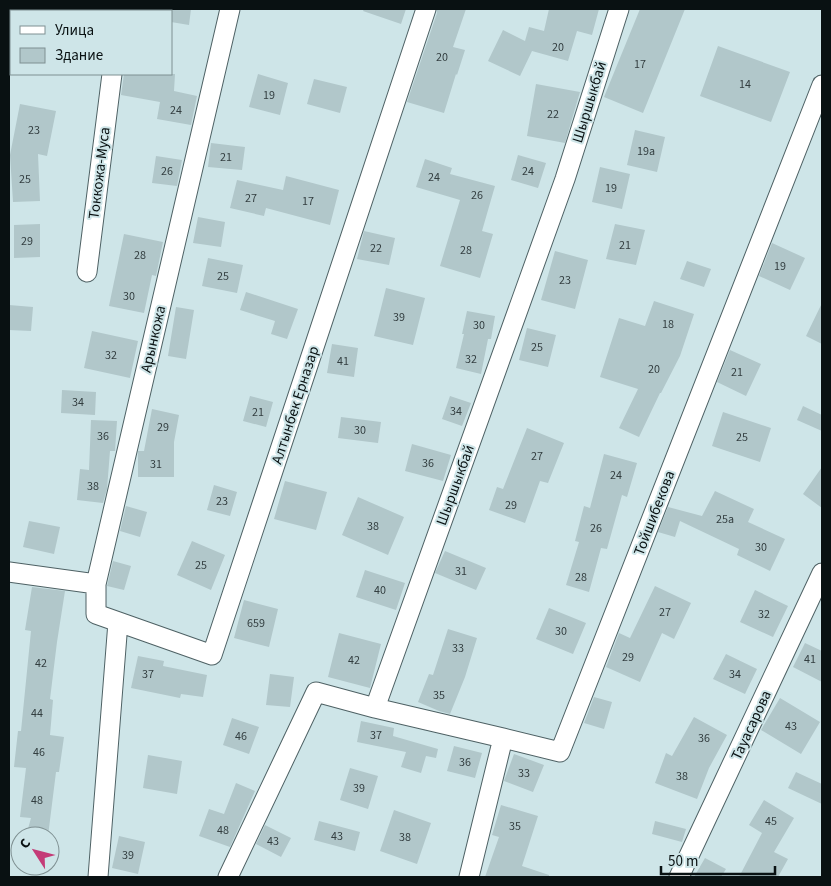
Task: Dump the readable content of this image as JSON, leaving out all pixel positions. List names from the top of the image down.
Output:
{
  "streets": {
    "street": [
      "Шыршыкбай",
      "Токкожа-Муса",
      "Арынкожа",
      "Алтынбек Ерназар",
      "Тойшибекова",
      "Тауасарова"
    ]
  },
  "crossings": [
    ["Арынкожа", "Алтынбек Ерназар"]
  ],
  "house_numbers": [
    "20",
    "20",
    "17",
    "14",
    "19",
    "24",
    "22",
    "23",
    "19а",
    "21",
    "26",
    "24",
    "24",
    "25",
    "19",
    "26",
    "27",
    "17",
    "29",
    "21",
    "22",
    "28",
    "28",
    "19",
    "25",
    "23",
    "30",
    "39",
    "18",
    "30",
    "25",
    "32",
    "32",
    "41",
    "20",
    "21",
    "34",
    "34",
    "21",
    "29",
    "30",
    "36",
    "25",
    "27",
    "36",
    "31",
    "24",
    "38",
    "23",
    "29",
    "25а",
    "38",
    "26",
    "30",
    "25",
    "31",
    "28",
    "40",
    "27",
    "32",
    "659",
    "30",
    "33",
    "29",
    "41",
    "42",
    "42",
    "37",
    "34",
    "35",
    "44",
    "43",
    "37",
    "46",
    "36",
    "46",
    "36",
    "33",
    "38",
    "39",
    "48",
    "45",
    "35",
    "48",
    "43",
    "38",
    "43",
    "39"
  ],
  "legend": ["Улица", "Здание"],
  "scale_bar": "50 m",
  "north": "top left"
}
